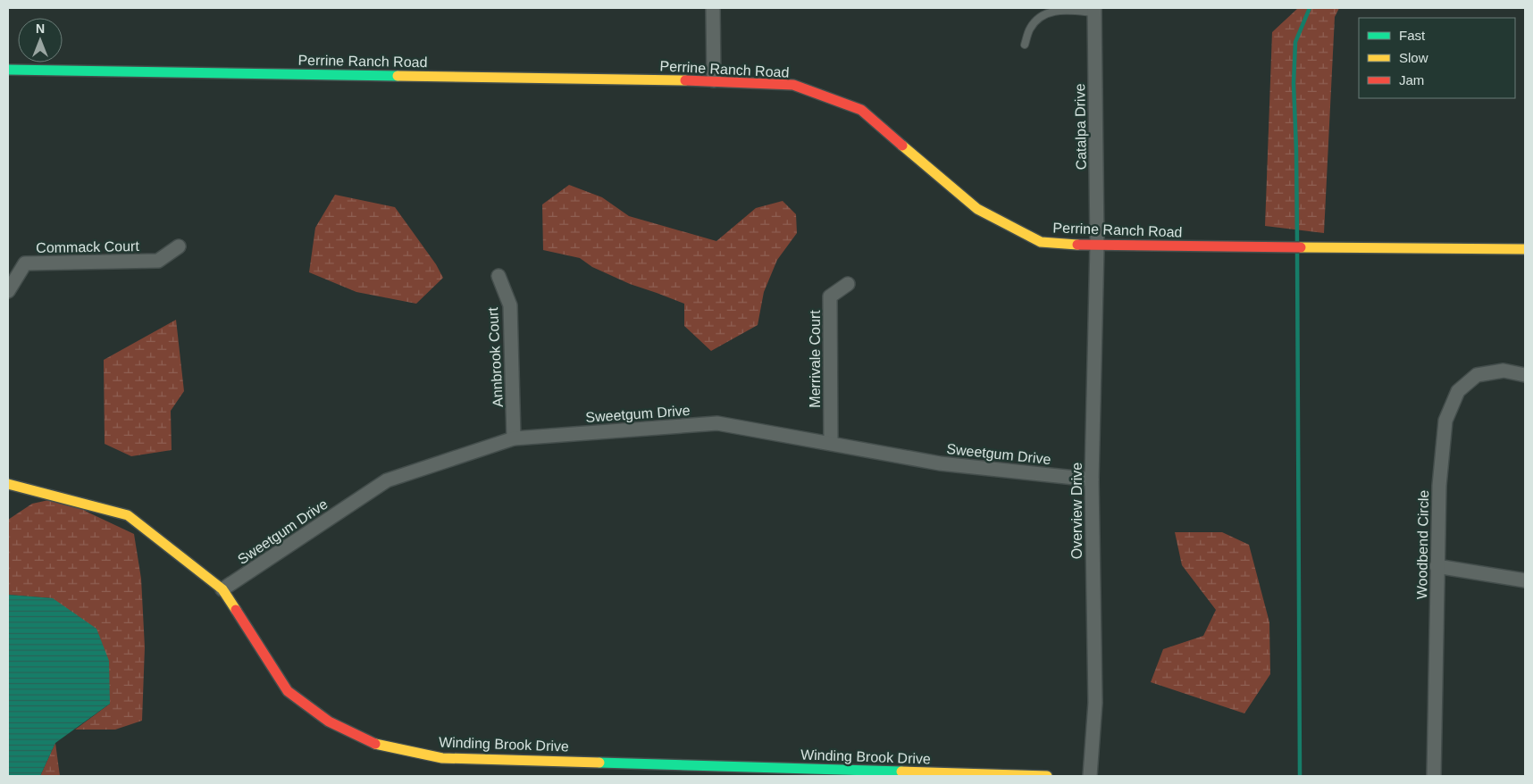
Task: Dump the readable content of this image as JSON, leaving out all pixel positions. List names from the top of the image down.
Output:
{
  "streets": {
    "street": [
      "Perrine Ranch Road",
      "Catalpa Drive",
      "Commack Court",
      "Annbrook Court",
      "Merrivale Court",
      "Sweetgum Drive",
      "Overview Drive",
      "Woodbend Circle",
      "Winding Brook Drive"
    ]
  },
  "crossings": [
    ["Perrine Ranch Road", "Catalpa Drive"],
    ["Perrine Ranch Road", "Overview Drive"],
    ["Catalpa Drive", "Overview Drive"],
    ["Annbrook Court", "Sweetgum Drive"],
    ["Merrivale Court", "Sweetgum Drive"],
    ["Sweetgum Drive", "Overview Drive"],
    ["Sweetgum Drive", "Winding Brook Drive"]
  ],
  "legend": ["Fast", "Slow", "Jam"],
  "north": "top"
}
